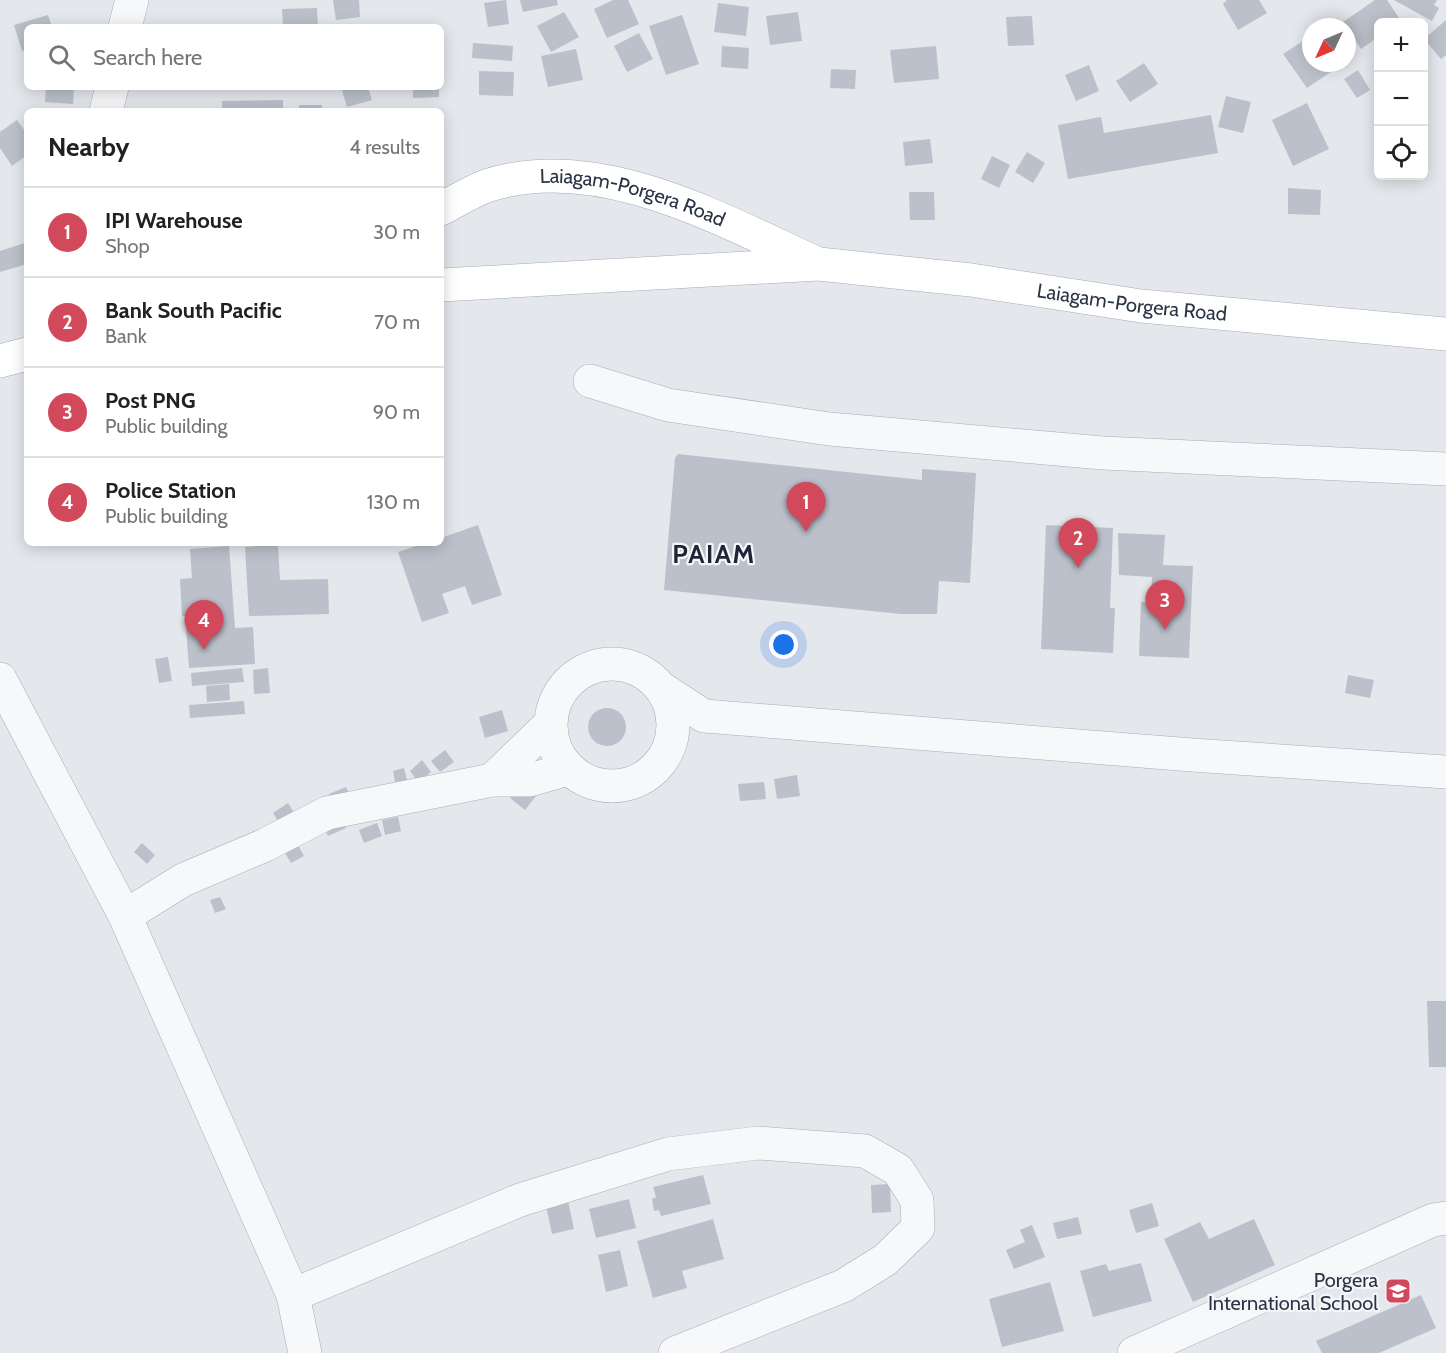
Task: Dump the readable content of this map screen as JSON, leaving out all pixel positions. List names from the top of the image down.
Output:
{
  "streets": {
    "main road": ["Laiagam-Porgera Road"]
  },
  "districts": ["PAIAM"],
  "places": {
    "school or university": ["Porgera International School"]
  },
  "north": "bottom left",
  "page": {
    "map_buttons": ["+", "−"],
    "search": "Search here",
    "heading": ["Nearby", "4 results"],
    "list": [
      {
        "mark": "1",
        "name": "IPI Warehouse",
        "note": "Shop",
        "value": "30 m"
      },
      {
        "mark": "2",
        "name": "Bank South Pacific",
        "note": "Bank",
        "value": "70 m"
      },
      {
        "mark": "3",
        "name": "Post PNG",
        "note": "Public building",
        "value": "90 m"
      },
      {
        "mark": "4",
        "name": "Police Station",
        "note": "Public building",
        "value": "130 m"
      }
    ],
    "pins": [
      "1",
      "2",
      "3",
      "4"
    ]
  }
}
